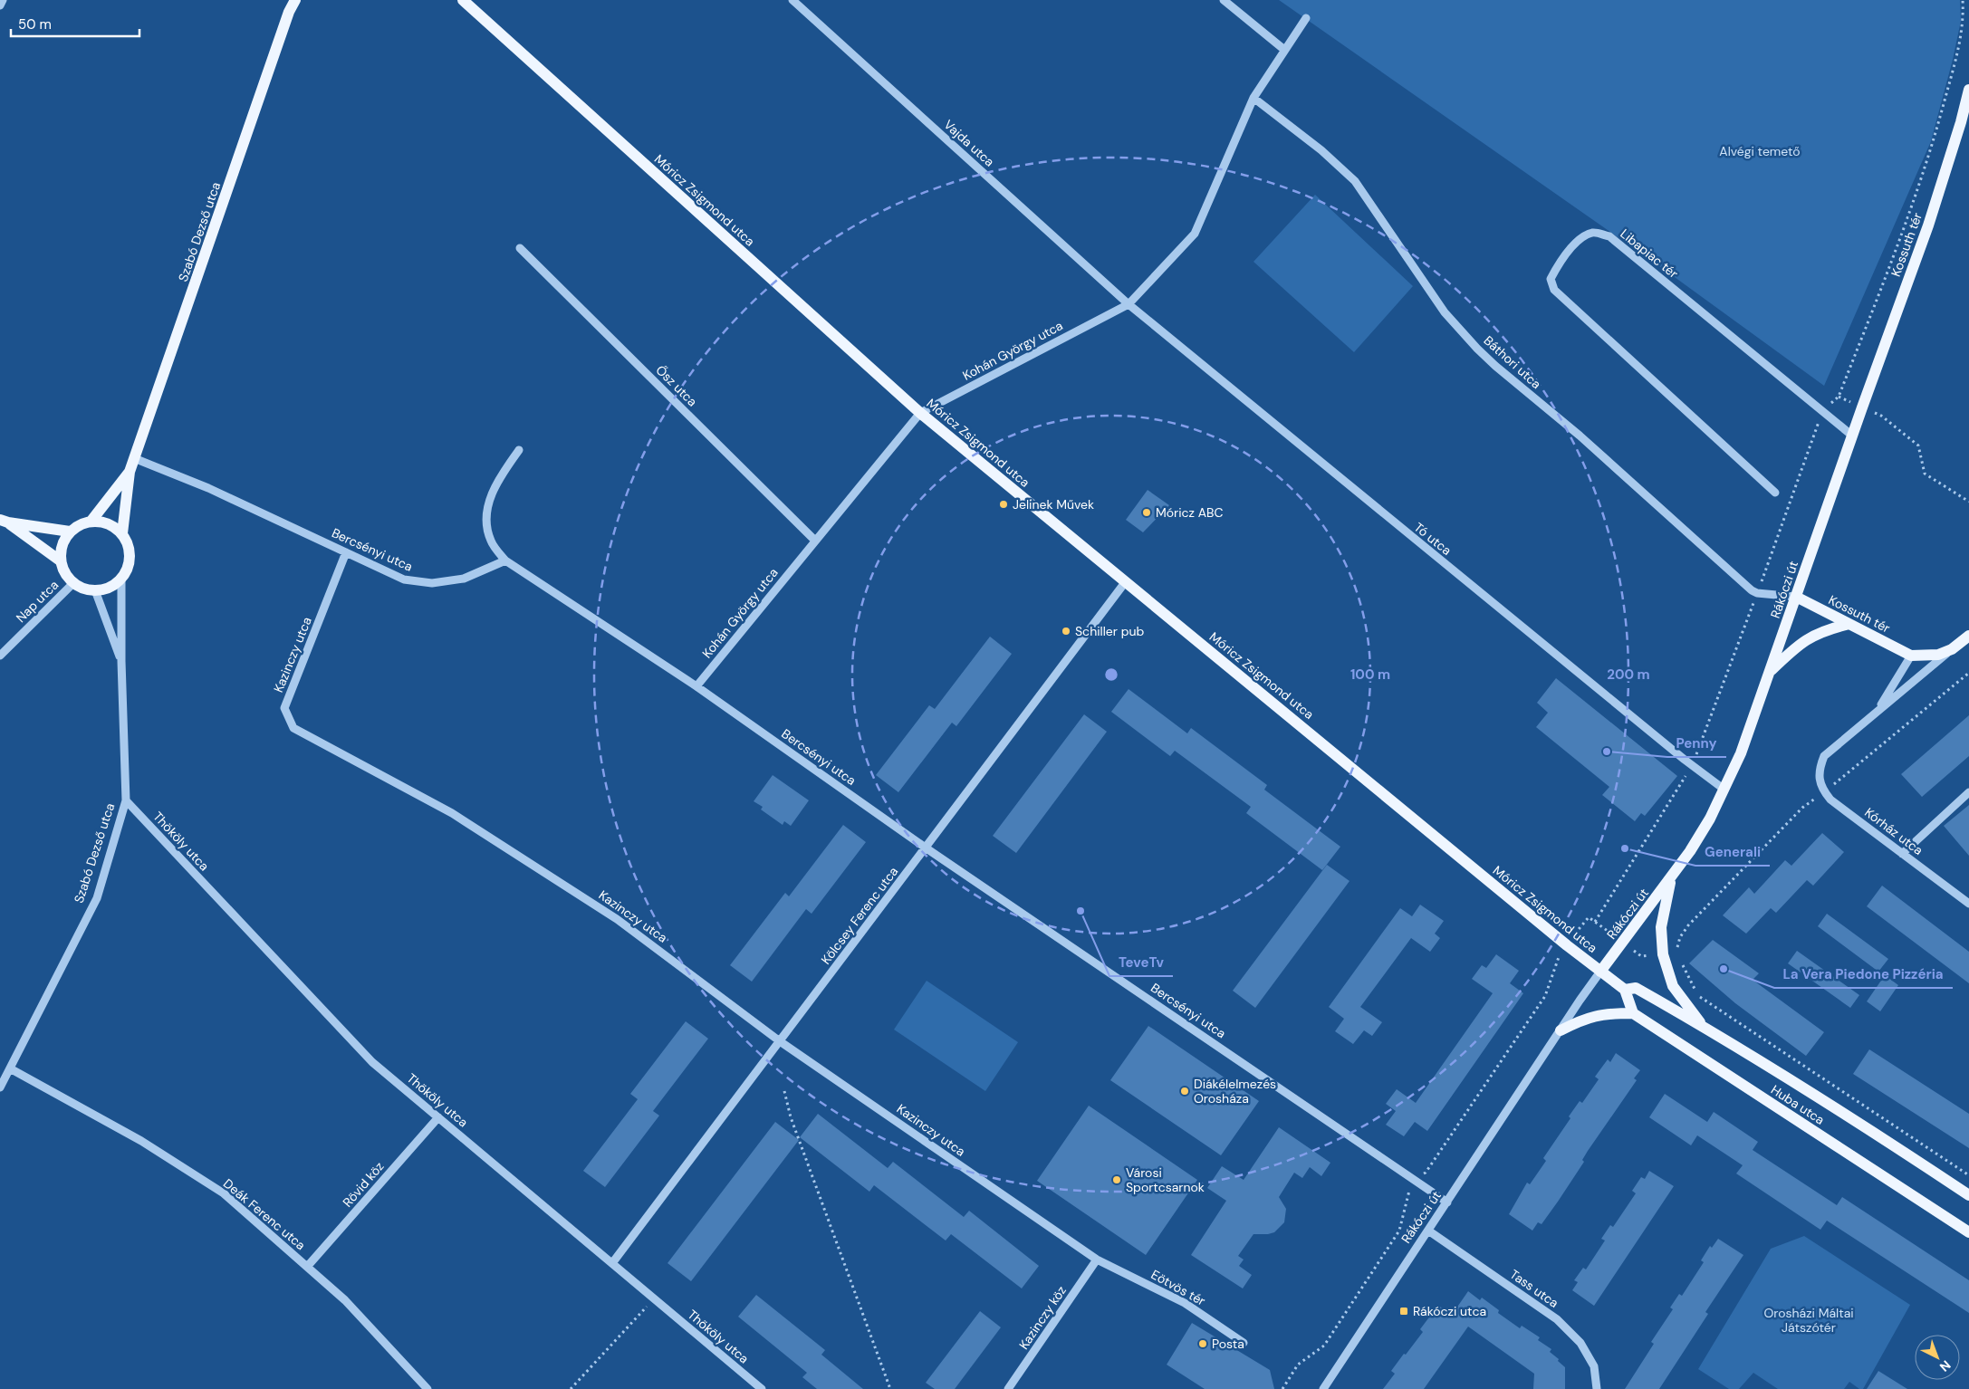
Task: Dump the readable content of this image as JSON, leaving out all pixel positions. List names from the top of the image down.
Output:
{
  "streets": {
    "main road": [
      "Móricz Zsigmond utca",
      "Szabó Dezső utca",
      "Kossuth tér",
      "Rákóczi út",
      "Huba utca"
    ],
    "street": [
      "Vajda utca",
      "Libapiac tér",
      "Kohán György utca",
      "Báthori utca",
      "Ősz utca",
      "Tó utca",
      "Bercsényi utca",
      "Nap utca",
      "Kazinczy utca",
      "Kórház utca",
      "Thököly utca",
      "Kölcsey Ferenc utca",
      "Rövid köz",
      "Deák Ferenc utca",
      "Eötvös tér",
      "Tass utca",
      "Kazinczy köz"
    ]
  },
  "crossings": [
    ["Vajda utca", "Kohán György utca"],
    ["Vajda utca", "Tó utca"],
    ["Móricz Zsigmond utca", "Kohán György utca"],
    ["Móricz Zsigmond utca", "Rákóczi út"],
    ["Móricz Zsigmond utca", "Kölcsey Ferenc utca"],
    ["Móricz Zsigmond utca", "Huba utca"],
    ["Szabó Dezső utca", "Bercsényi utca"],
    ["Szabó Dezső utca", "Nap utca"],
    ["Szabó Dezső utca", "Thököly utca"],
    ["Szabó Dezső utca", "Deák Ferenc utca"],
    ["Kossuth tér", "Rákóczi út"],
    ["Kossuth tér", "Kórház utca"],
    ["Libapiac tér", "Rákóczi út"],
    ["Kohán György utca", "Báthori utca"],
    ["Kohán György utca", "Ősz utca"],
    ["Kohán György utca", "Tó utca"],
    ["Kohán György utca", "Bercsényi utca"],
    ["Tó utca", "Rákóczi út"],
    ["Bercsényi utca", "Rákóczi út"],
    ["Bercsényi utca", "Kazinczy utca"],
    ["Bercsényi utca", "Kölcsey Ferenc utca"],
    ["Rákóczi út", "Huba utca"],
    ["Rákóczi út", "Tass utca"],
    ["Kazinczy utca", "Kölcsey Ferenc utca"],
    ["Kazinczy utca", "Eötvös tér"],
    ["Kazinczy utca", "Kazinczy köz"],
    ["Thököly utca", "Kölcsey Ferenc utca"],
    ["Thököly utca", "Rövid köz"],
    ["Rövid köz", "Deák Ferenc utca"],
    ["Eötvös tér", "Kazinczy köz"]
  ],
  "parks": ["Alvégi temető", "Orosházi Máltai Játszótér"],
  "places": {
    "other": [
      "Jelinek Művek",
      "Móricz ABC",
      "Schiller pub",
      "Penny",
      "Generali",
      "TeveTv",
      "La Vera Piedone Pizzéria",
      "Diákélelmezés Orosháza",
      "Városi Sportcsarnok",
      "Posta"
    ],
    "transit": ["Rákóczi utca"]
  },
  "scale_bar": "50 m",
  "north": "bottom right",
  "rings": ["100 m", "200 m"]
}
